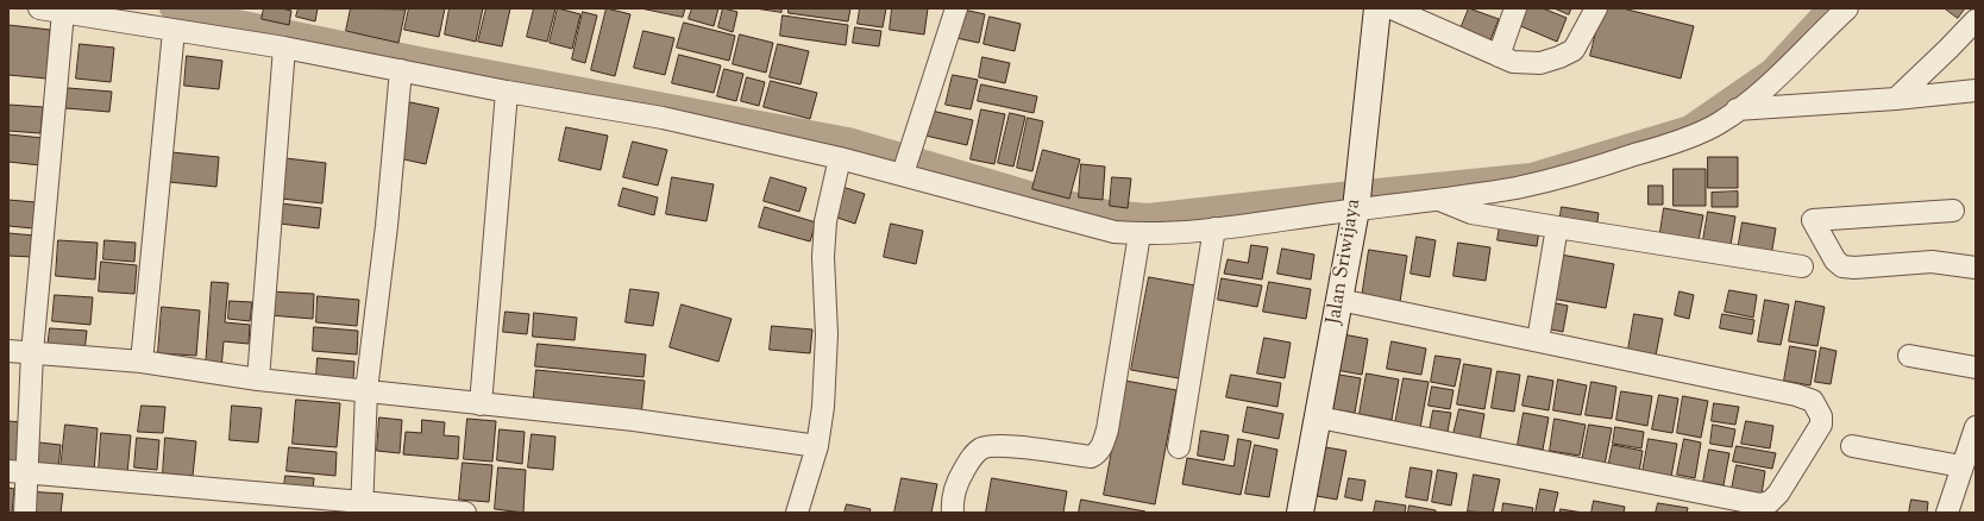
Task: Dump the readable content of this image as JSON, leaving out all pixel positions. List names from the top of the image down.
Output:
{
  "streets": {
    "street": ["Jalan Sriwijaya"]
  }
}
